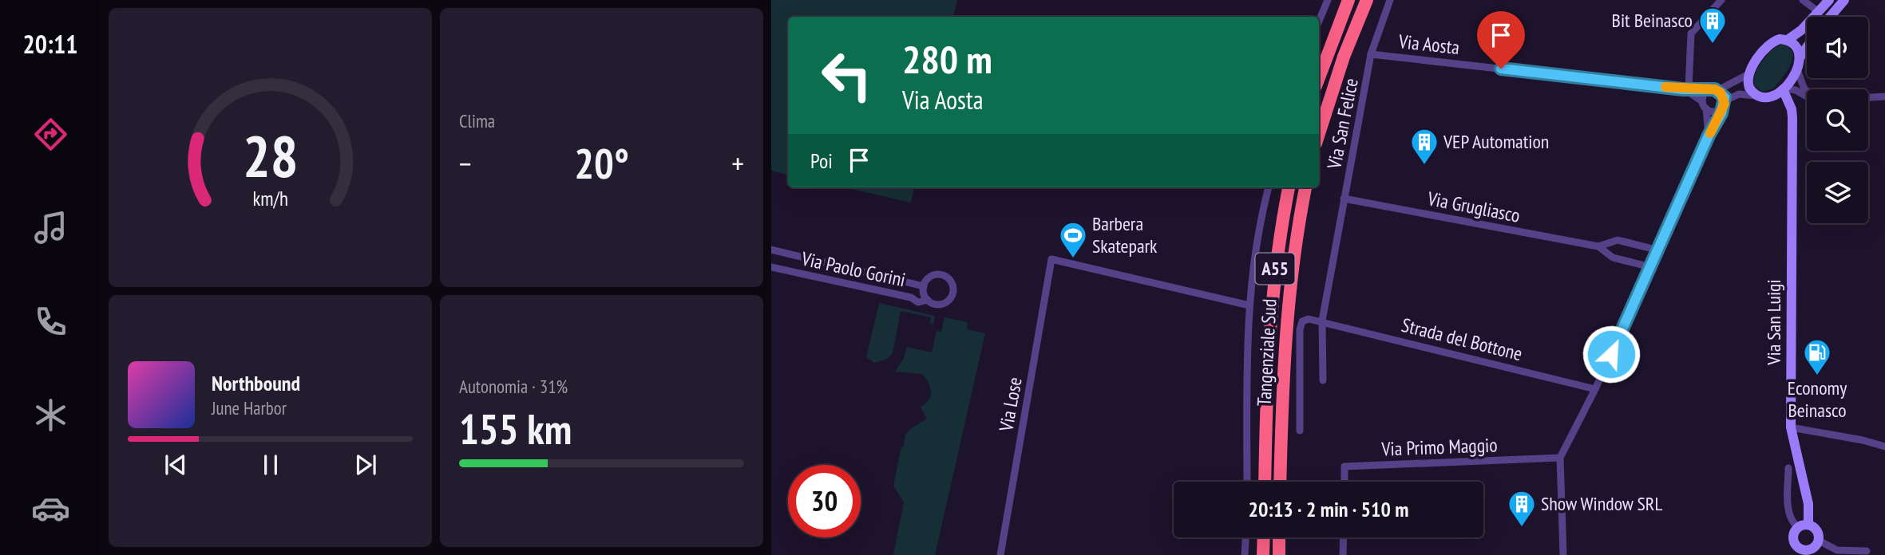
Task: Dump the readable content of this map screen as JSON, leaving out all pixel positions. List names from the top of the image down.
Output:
{
  "streets": {
    "highway": ["A55", "Tangenziale Sud"],
    "street": [
      "Via Aosta",
      "Via San Felice",
      "Via Grugliasco",
      "Via Paolo Gorini",
      "Via San Luigi",
      "Strada del Bottone",
      "Via Lose",
      "Via Primo Maggio"
    ]
  },
  "crossings": [
    ["Via Aosta", "Via San Felice"],
    ["Via San Felice", "Via Grugliasco"],
    ["Via San Felice", "Strada del Bottone"]
  ],
  "places": {
    "building": ["Bit Beinasco", "VEP Automation", "Show Window SRL"],
    "sports": ["Barbera Skatepark"],
    "fuel station": ["Economy Beinasco"]
  },
  "page": {
    "tabs": "20:11",
    "tile": [
      "Clima",
      ["Autonomia · 31%", "155 km"]
    ],
    "turn": ["280 m", "Via Aosta"],
    "then": "Poi",
    "heat": ["−", "20°", "+"],
    "song": ["Northbound", "June Harbor"],
    "limit": "30",
    "trip": "20:13 · 2 min · 510 m",
    "gauge": ["28", "km/h"]
  }
}
